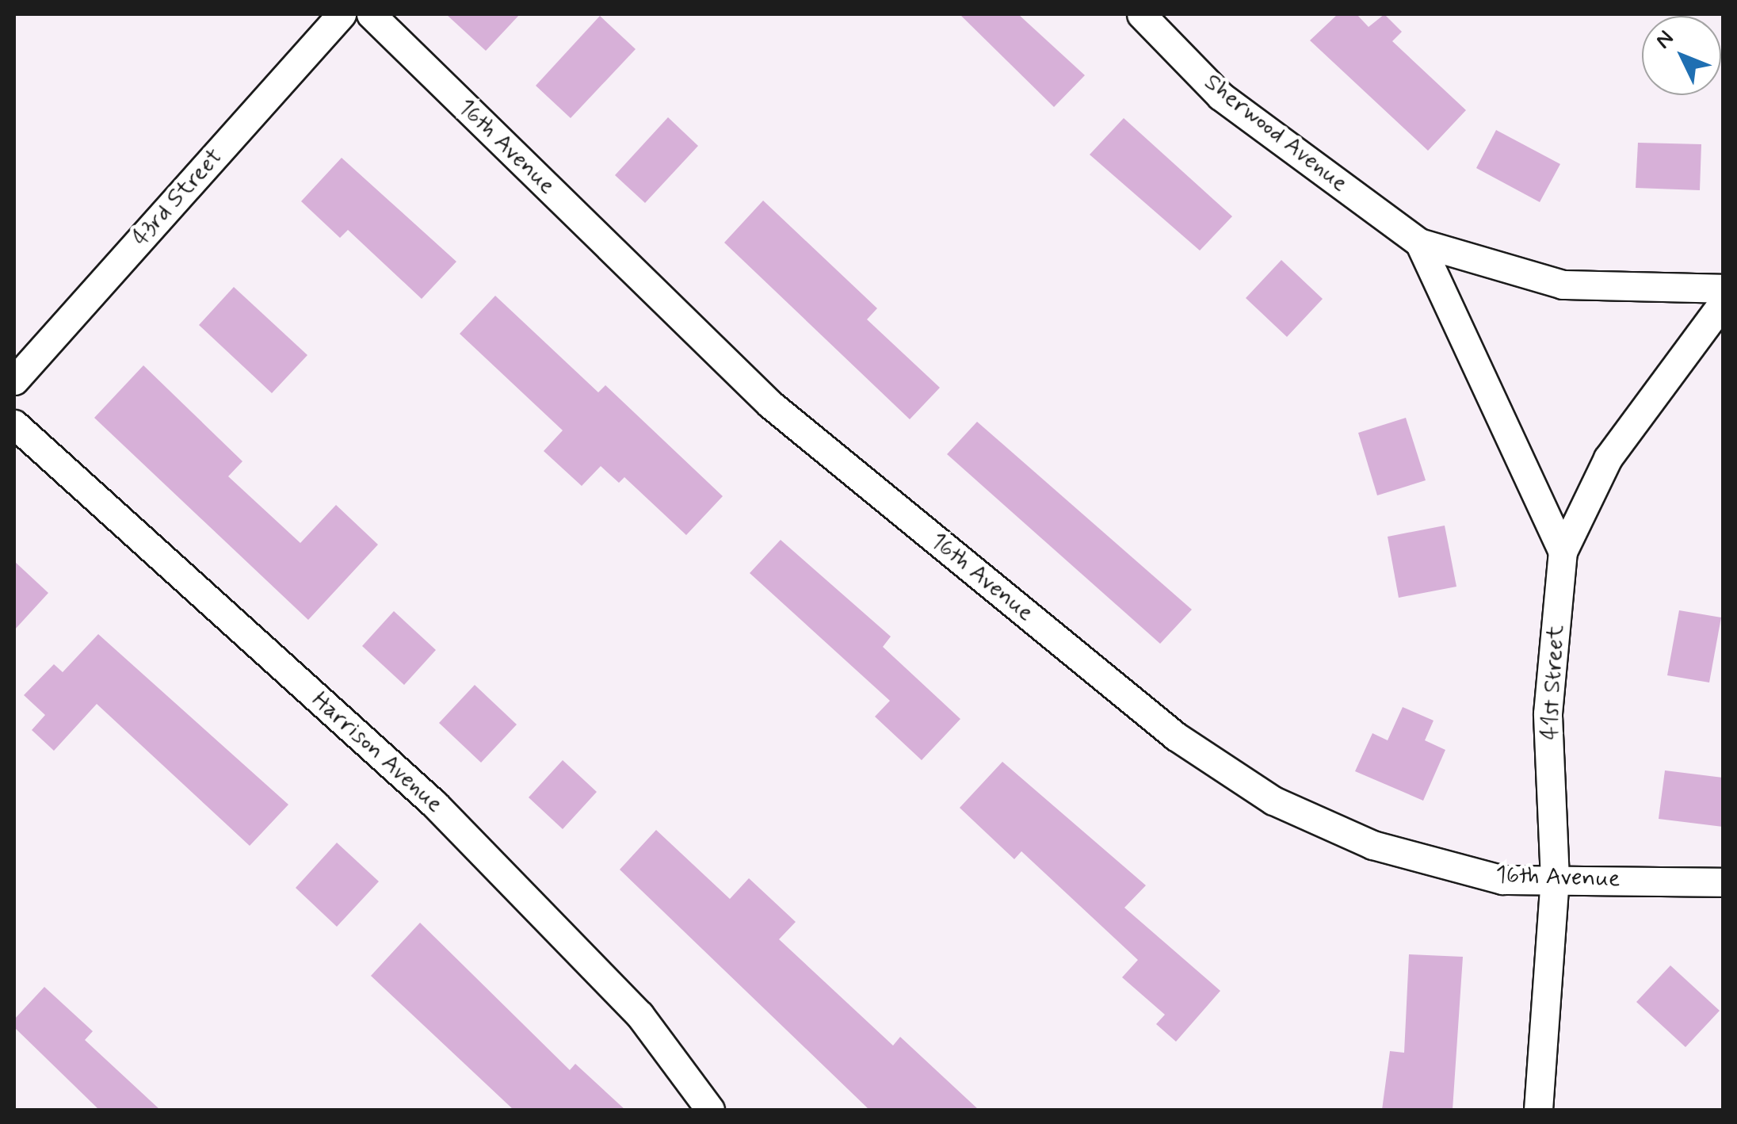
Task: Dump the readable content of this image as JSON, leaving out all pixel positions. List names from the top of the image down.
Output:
{
  "streets": {
    "street": [
      "Sherwood Avenue",
      "16th Avenue",
      "43rd Street",
      "41st Street",
      "Harrison Avenue"
    ]
  },
  "crossings": [
    ["Sherwood Avenue", "41st Street"],
    ["16th Avenue", "41st Street"]
  ],
  "north": "top left"
}
